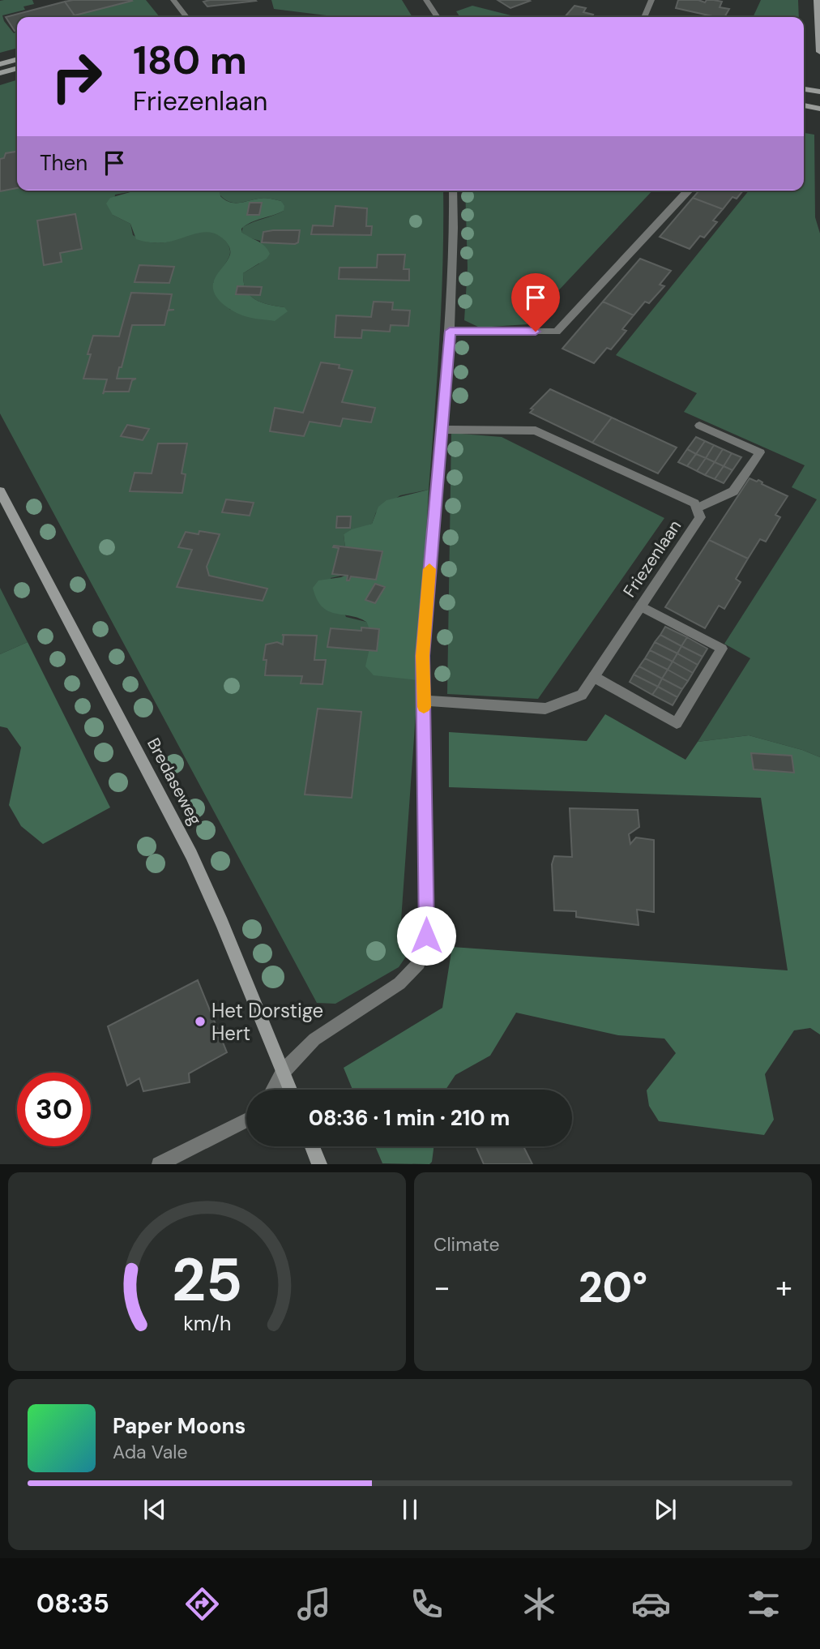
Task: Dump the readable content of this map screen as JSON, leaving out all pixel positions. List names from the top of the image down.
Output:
{
  "streets": {
    "street": ["Friezenlaan", "Bredaseweg"]
  },
  "places": ["Het Dorstige Hert"],
  "page": {
    "turn": ["180 m", "Friezenlaan"],
    "then": "Then",
    "limit": "30",
    "trip": "08:36 · 1 min · 210 m",
    "tile": "Climate",
    "heat": ["−", "20°", "+"],
    "song": ["Paper Moons", "Ada Vale"],
    "tabs": "08:35",
    "gauge": ["25", "km/h"]
  }
}
